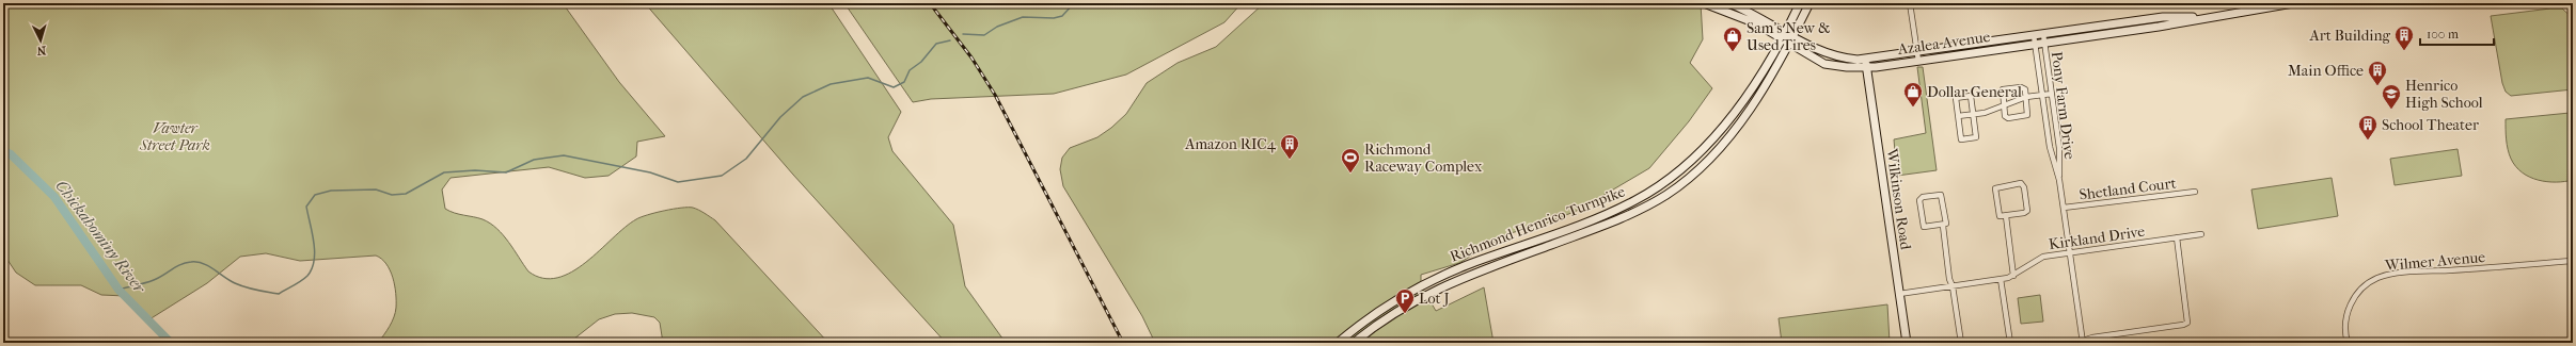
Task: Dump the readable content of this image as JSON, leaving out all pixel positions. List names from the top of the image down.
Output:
{
  "streets": {
    "main road": ["Azalea Avenue", "Wilkinson Road", "Richmond Henrico Turnpike"],
    "street": [
      "Pony Farm Drive",
      "Shetland Court",
      "Kirkland Drive",
      "Wilmer Avenue"
    ]
  },
  "crossings": [
    ["Azalea Avenue", "Pony Farm Drive"],
    ["Azalea Avenue", "Wilkinson Road"],
    ["Azalea Avenue", "Richmond Henrico Turnpike"],
    ["Pony Farm Drive", "Shetland Court"],
    ["Pony Farm Drive", "Kirkland Drive"],
    ["Wilkinson Road", "Kirkland Drive"]
  ],
  "water": ["Chickahominy River"],
  "parks": ["Vawter Street Park"],
  "places": {
    "building": [
      "Art Building",
      "Main Office",
      "School Theater",
      "Amazon RIC4"
    ],
    "shop": ["Sam's New & Used Tires", "Dollar General"],
    "school or university": ["Henrico High School"],
    "sports": ["Richmond Raceway Complex"],
    "parking": ["Lot J"]
  },
  "scale_bar": "100 m",
  "north": "bottom"
}
